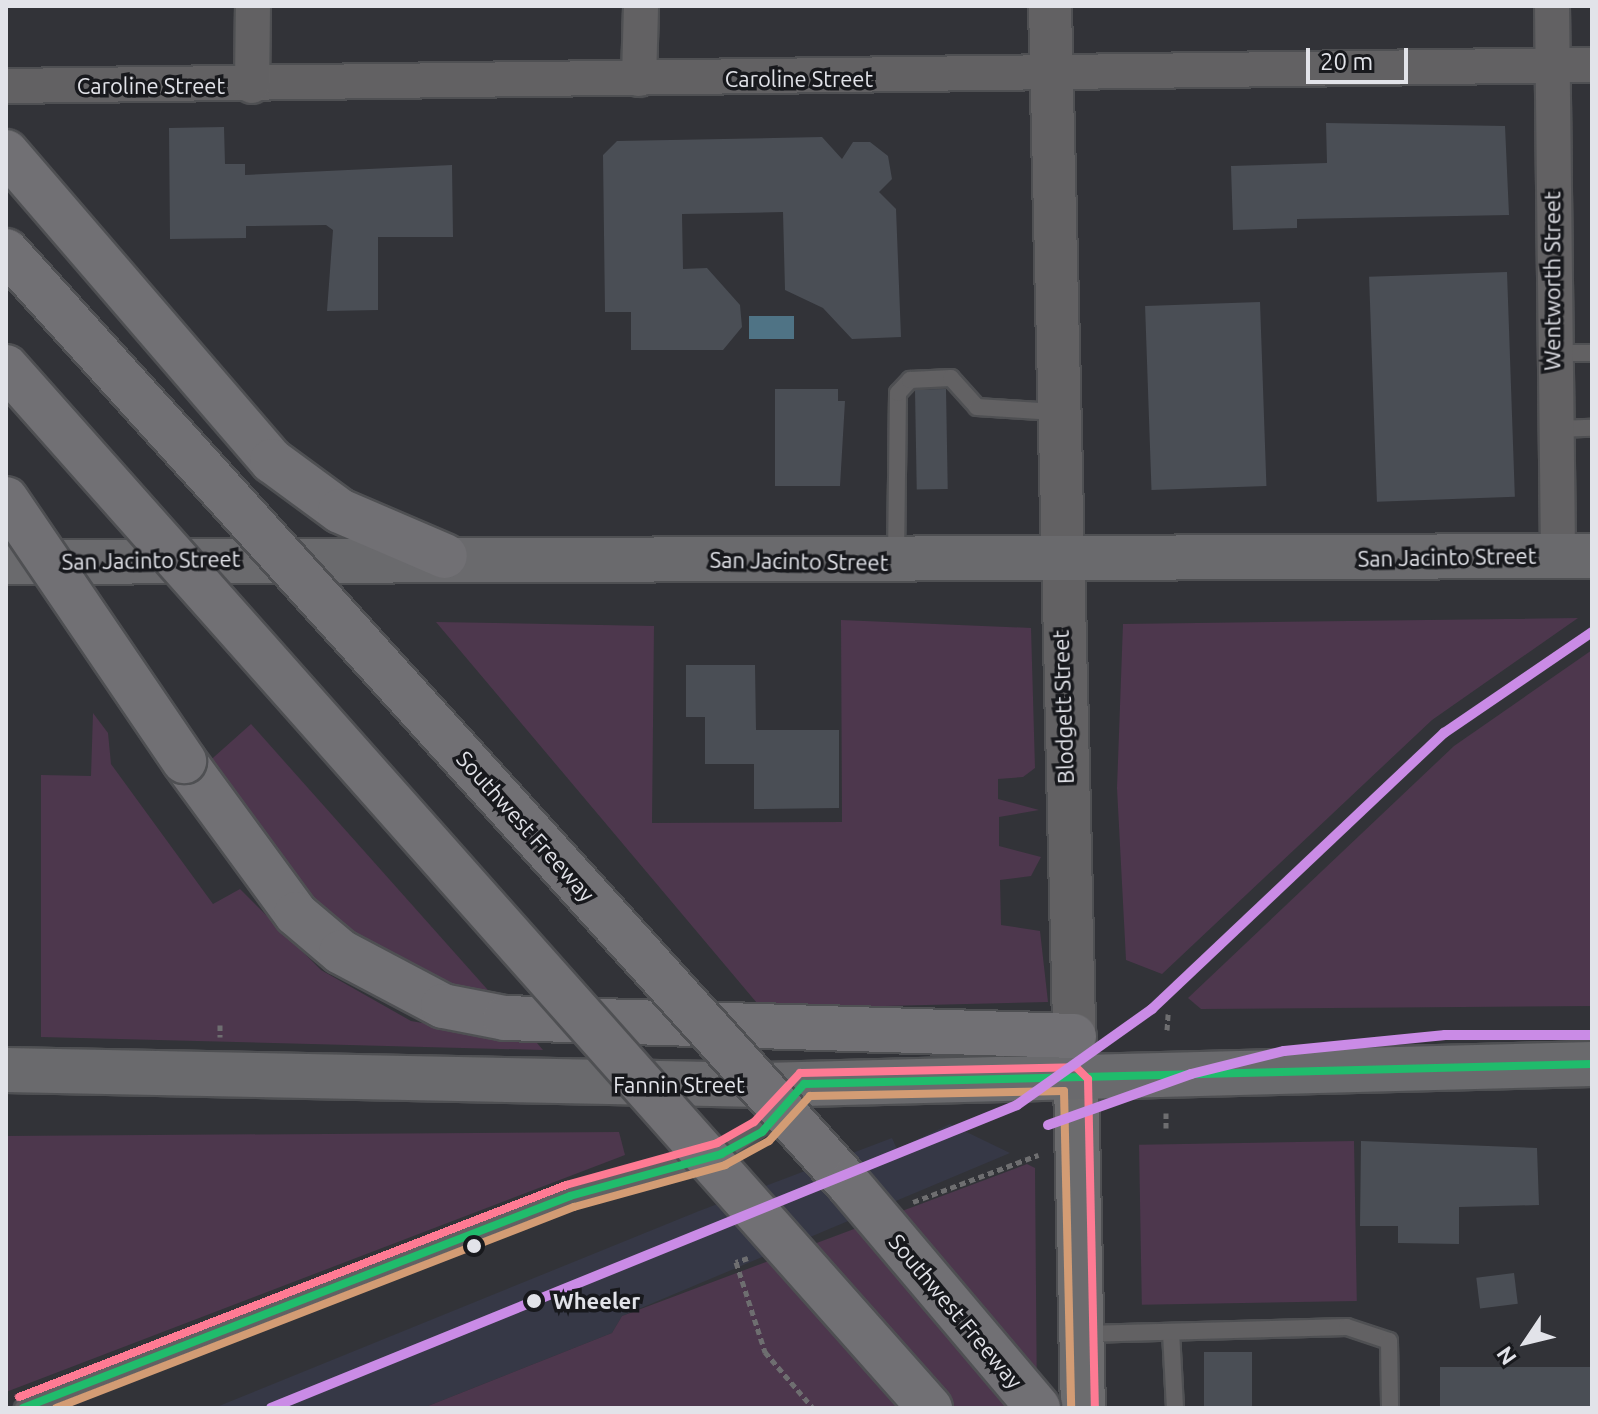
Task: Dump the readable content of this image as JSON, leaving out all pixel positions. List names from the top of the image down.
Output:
{
  "streets": {
    "highway": ["Southwest Freeway"],
    "main road": ["San Jacinto Street", "Blodgett Street", "Fannin Street"],
    "street": ["Caroline Street", "Wentworth Street"]
  },
  "crossings": [
    ["Caroline Street", "Wentworth Street"],
    ["Caroline Street", "Blodgett Street"],
    ["Wentworth Street", "San Jacinto Street"],
    ["San Jacinto Street", "Blodgett Street"],
    ["Blodgett Street", "Fannin Street"]
  ],
  "places": ["Wheeler"],
  "scale_bar": "20 m",
  "north": "bottom left"
}
